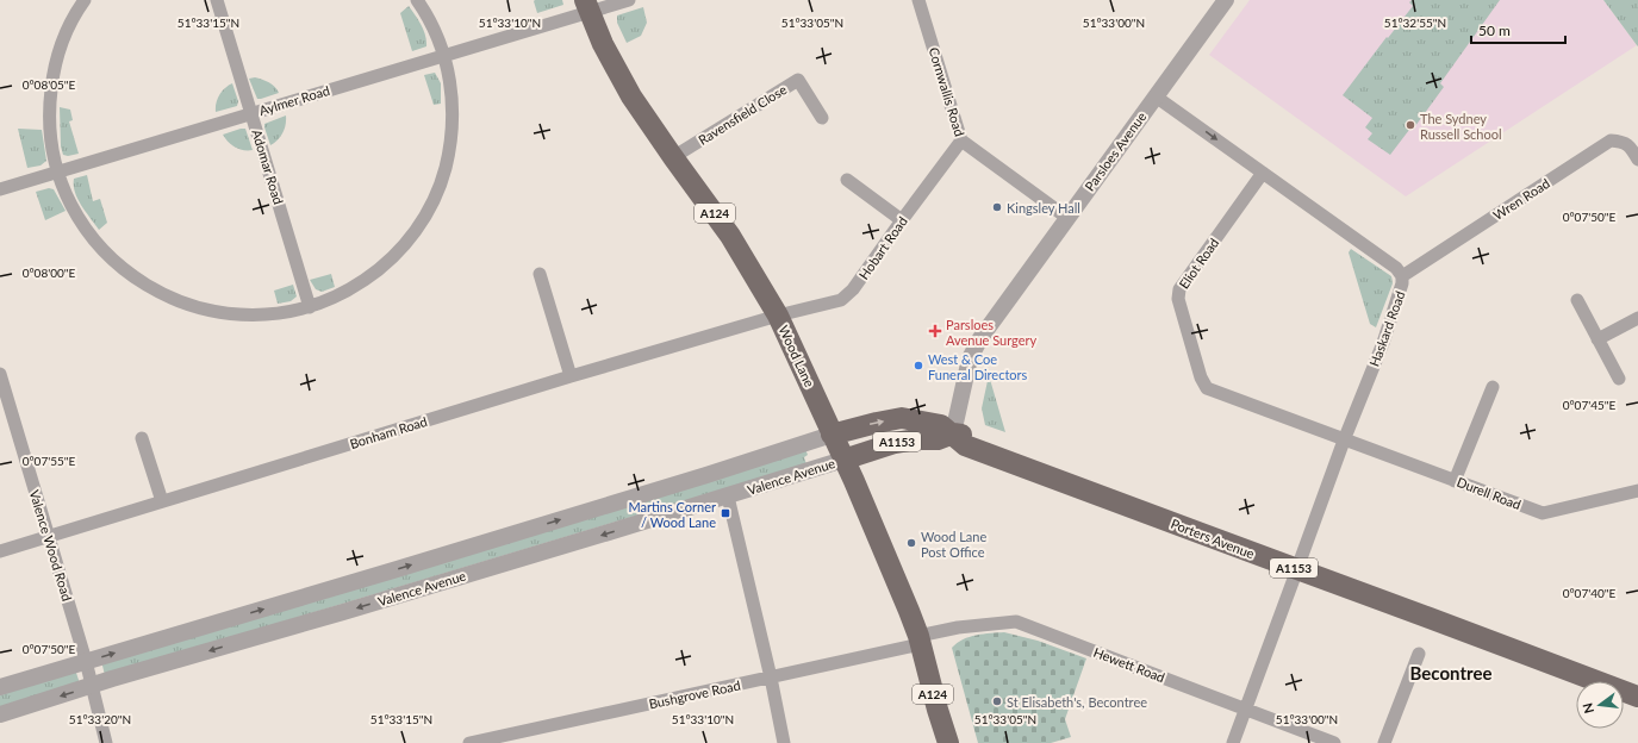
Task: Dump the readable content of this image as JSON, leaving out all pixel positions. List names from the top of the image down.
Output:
{
  "streets": {
    "main road": [
      "A124",
      "Wood Lane",
      "A1153",
      "Porters Avenue"
    ],
    "street": [
      "Cornwallis Road",
      "Aylmer Road",
      "Ravensfield Close",
      "Parsloes Avenue",
      "Adomar Road",
      "Wren Road",
      "Hobart Road",
      "Eliot Road",
      "Haskard Road",
      "Bonham Road",
      "Valence Avenue",
      "Durell Road",
      "Valence Wood Road",
      "Hewett Road",
      "Bushgrove Road"
    ]
  },
  "crossings": [
    ["Cornwallis Road", "Parsloes Avenue"],
    ["Cornwallis Road", "Hobart Road"],
    ["Aylmer Road", "Adomar Road"],
    ["Aylmer Road", "Wood Lane"],
    ["Ravensfield Close", "Wood Lane"],
    ["Parsloes Avenue", "Haskard Road"],
    ["Parsloes Avenue", "A1153"],
    ["Parsloes Avenue", "Porters Avenue"],
    ["Wren Road", "Haskard Road"],
    ["Hobart Road", "Wood Lane"],
    ["Hobart Road", "Bonham Road"],
    ["Eliot Road", "Haskard Road"],
    ["Eliot Road", "Durell Road"],
    ["Haskard Road", "Durell Road"],
    ["Haskard Road", "Porters Avenue"],
    ["Haskard Road", "Hewett Road"],
    ["Wood Lane", "Bonham Road"],
    ["Wood Lane", "A1153"],
    ["Wood Lane", "Valence Avenue"],
    ["Wood Lane", "Porters Avenue"],
    ["Wood Lane", "Hewett Road"],
    ["Wood Lane", "Bushgrove Road"],
    ["Bonham Road", "Valence Wood Road"],
    ["A1153", "Valence Avenue"],
    ["A1153", "Porters Avenue"],
    ["Valence Avenue", "Porters Avenue"],
    ["Valence Avenue", "Valence Wood Road"],
    ["Hewett Road", "Bushgrove Road"]
  ],
  "districts": ["Becontree"],
  "places": {
    "other": [
      "The Sydney Russell School",
      "Kingsley Hall",
      "West & Coe Funeral Directors",
      "Wood Lane Post Office",
      "St Elisabeth's, Becontree"
    ],
    "health": ["Parsloes Avenue Surgery"],
    "transit": ["Martins Corner / Wood Lane"]
  },
  "scale_bar": "50 m",
  "north": "left",
  "coordinates": [
    "51°33'15\"N",
    "51°33'10\"N",
    "51°33'05\"N",
    "51°33'00\"N",
    "51°32'55\"N",
    "0°08'05\"E",
    "0°07'50\"E",
    "0°08'00\"E",
    "0°07'45\"E",
    "0°07'55\"E",
    "0°07'40\"E",
    "51°33'20\"N"
  ]
}
